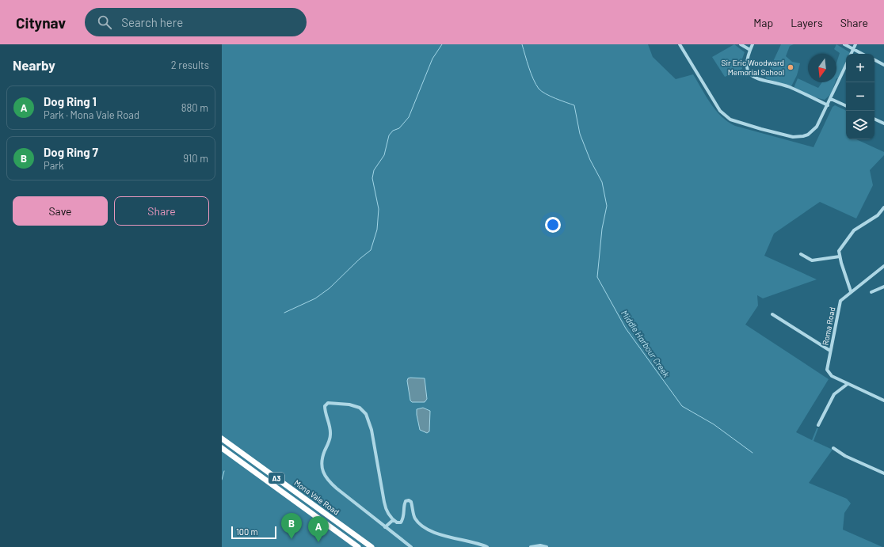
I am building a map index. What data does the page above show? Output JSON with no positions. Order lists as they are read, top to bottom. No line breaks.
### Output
{"streets":{"highway":["A3","Mona Vale Road"],"street":["Roma Road"]},"water":["Middle Harbour Creek"],"places":["Sir Eric Woodward Memorial School"],"scale_bar":"100 m","north":"bottom","page":{"header":"Citynav","search":"Search here","nav":["Map","Layers","Share"],"heading":["Nearby","2 results"],"map_buttons":["+","−"],"list":[{"mark":"A","name":"Dog Ring 1","note":"Park · Mona Vale Road","value":"880 m"},{"mark":"B","name":"Dog Ring 7","note":"Park","value":"910 m"}],"buttons":["Save","Share"],"pins":["B","A"],"scale":"100 m"}}
